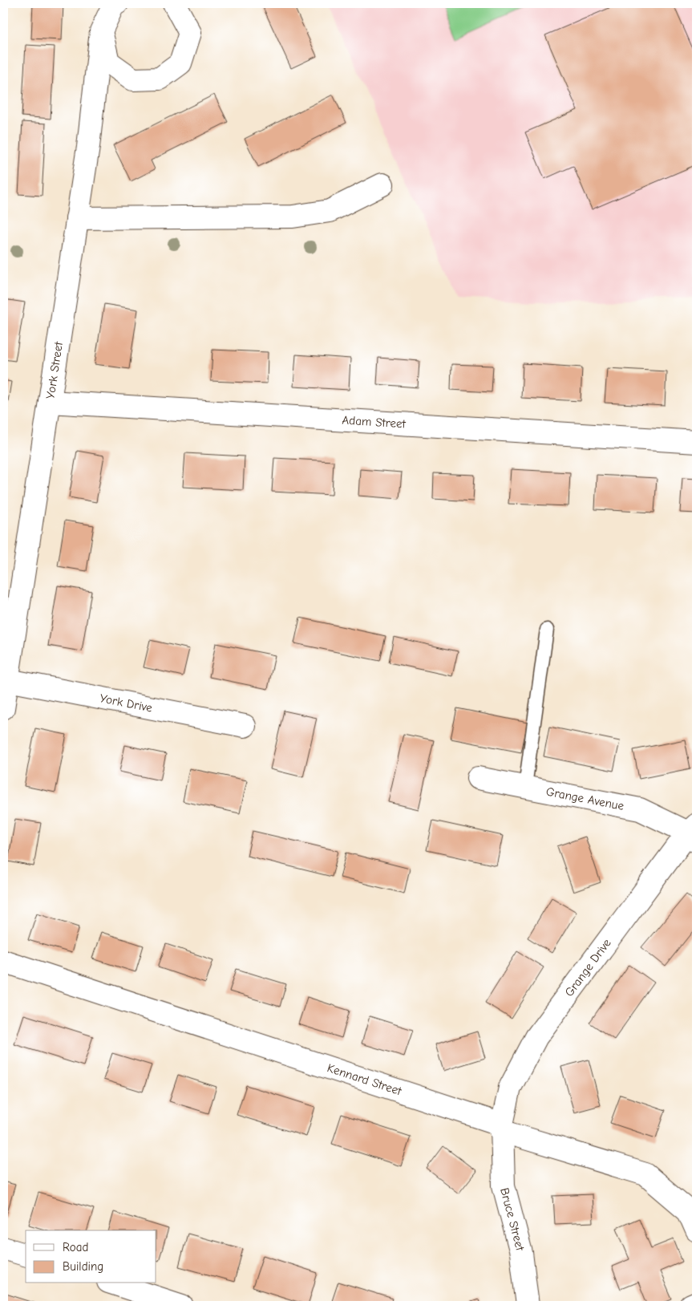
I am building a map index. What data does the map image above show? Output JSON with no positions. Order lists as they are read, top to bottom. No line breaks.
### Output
{"streets":{"street":["York Street","Adam Street","York Drive","Grange Avenue","Grange Drive","Kennard Street","Bruce Street"]},"crossings":[["York Street","Adam Street"],["York Street","York Drive"],["Grange Avenue","Grange Drive"],["Grange Drive","Kennard Street"],["Grange Drive","Bruce Street"],["Kennard Street","Bruce Street"]],"legend":["Road","Building"]}
